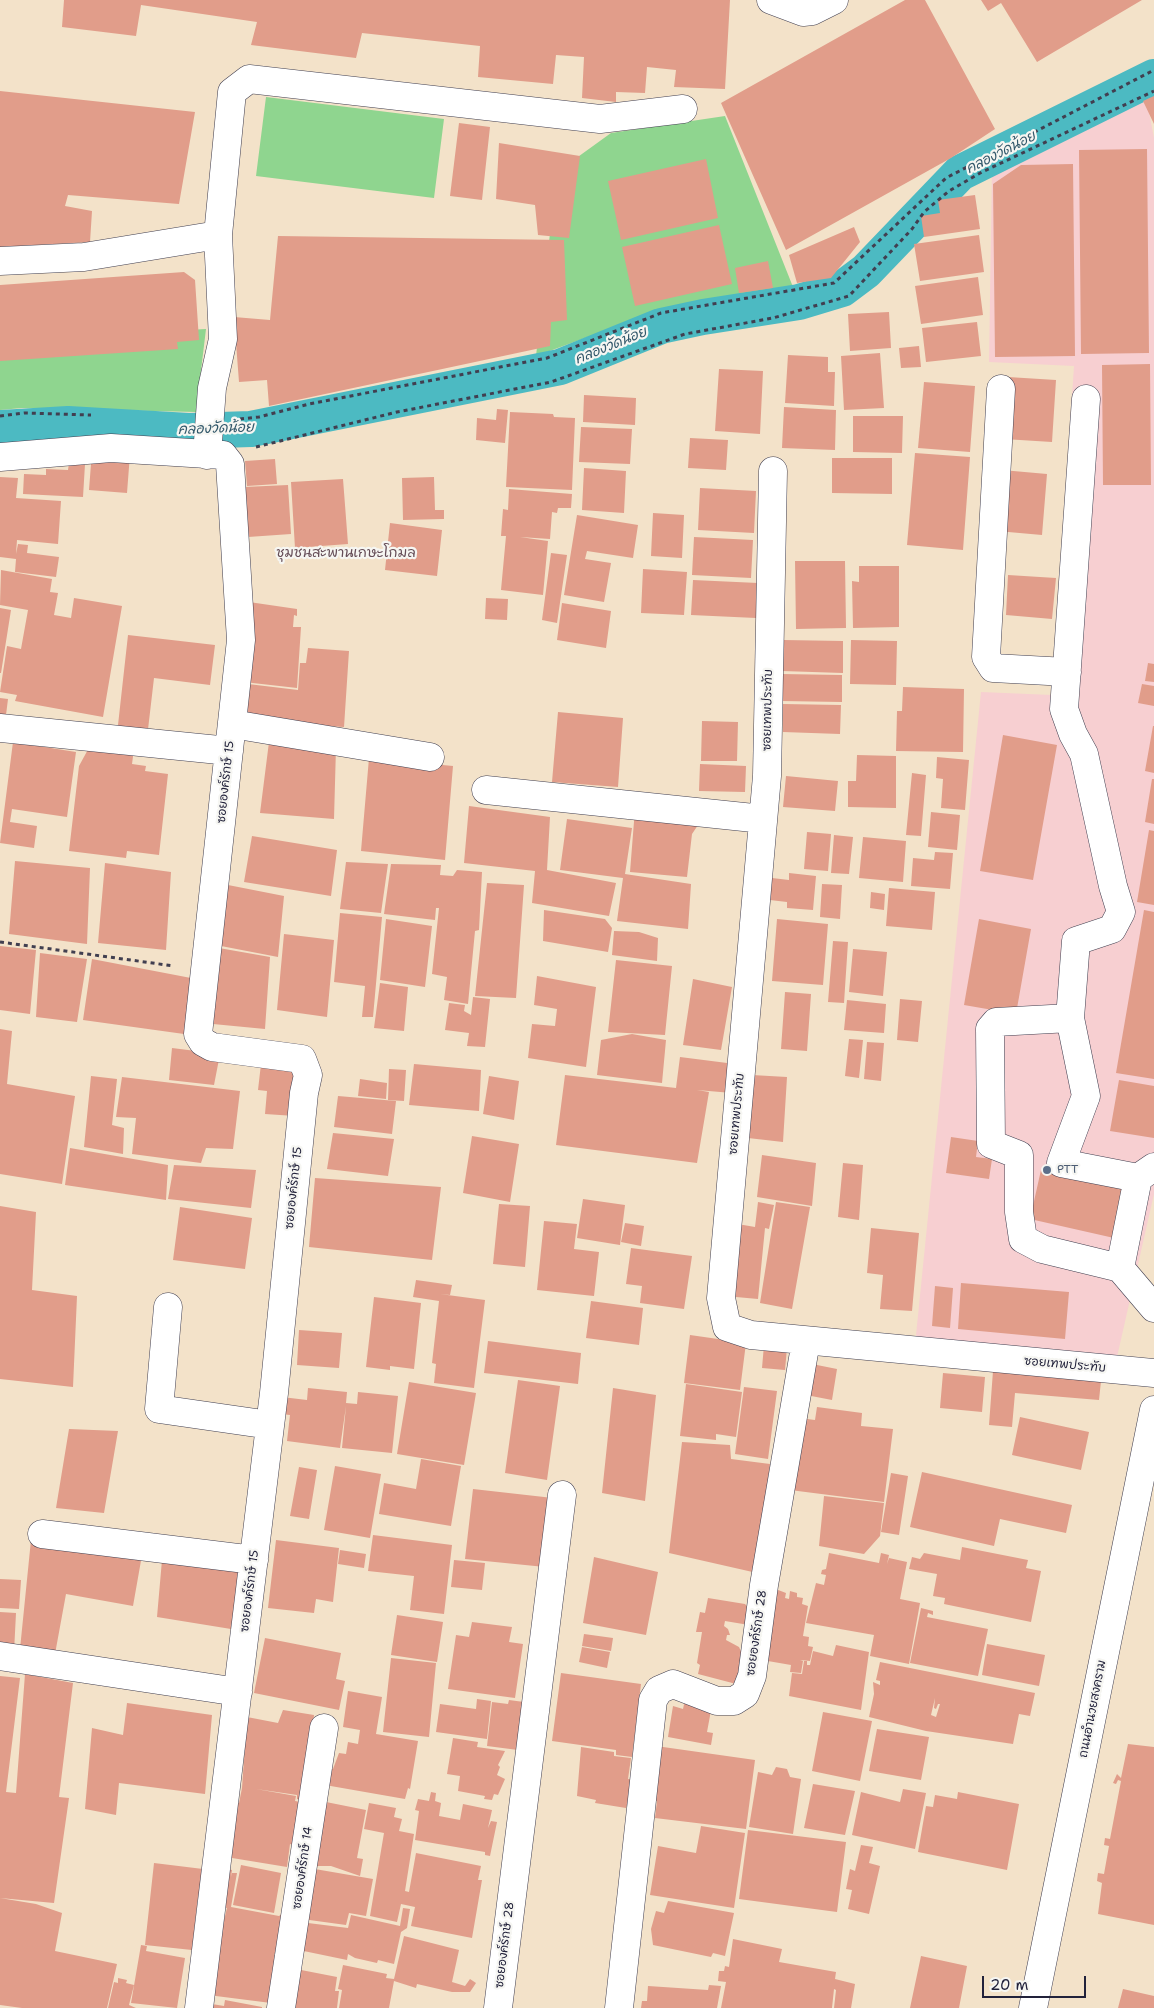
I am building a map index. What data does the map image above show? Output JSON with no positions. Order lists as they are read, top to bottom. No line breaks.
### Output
{"streets":{"street":["ซอยเทพประทับ","ซอยองค์รักษ์ 15","ซอยองค์รักษ์ 28","ถนนอำนวยสงคราม","ซอยองค์รักษ์ 14"]},"crossings":[["ซอยเทพประทับ","ซอยองค์รักษ์ 28"]],"districts":["ชุมชนสะพานเกษะโกมล"],"water":["คลองวัดน้อย"],"places":["PTT"],"scale_bar":"20 m"}
